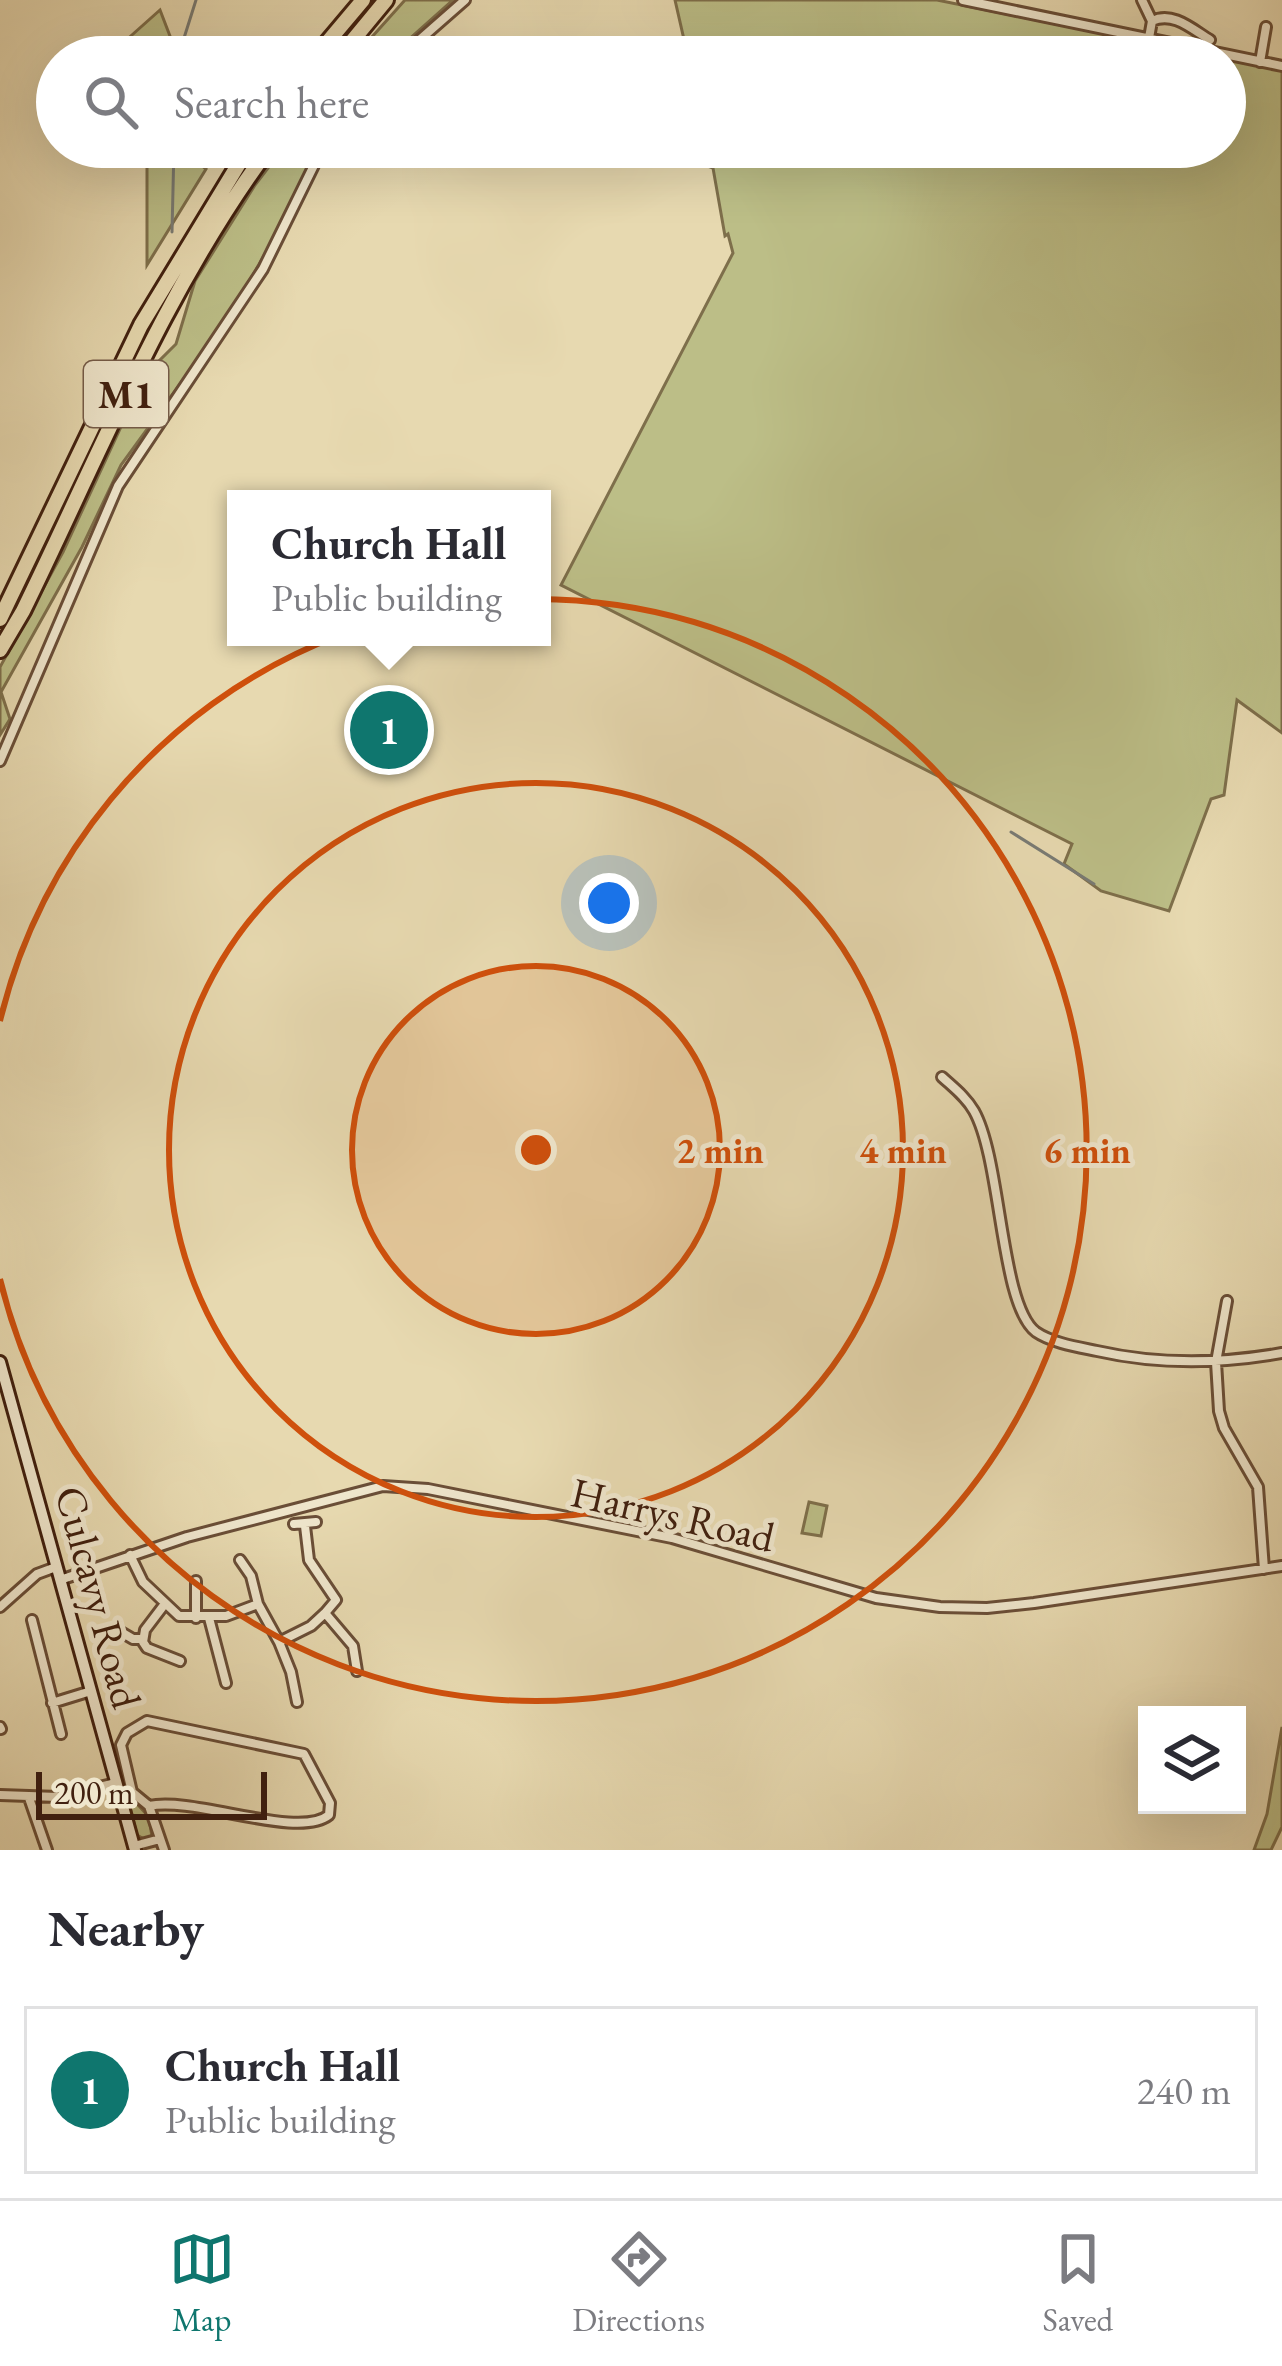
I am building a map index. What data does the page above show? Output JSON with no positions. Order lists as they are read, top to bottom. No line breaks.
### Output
{"streets":{"highway":["M1"],"street":["Harrys Road","Culcavy Road"]},"crossings":[["Harrys Road","Culcavy Road"]],"scale_bar":"200 m","page":{"search":"Search here","popup":["Church Hall","Public building"],"pins":"1","scale":"200 m","heading":"Nearby","list":[{"mark":"1","name":"Church Hall","note":"Public building","value":"240 m"}],"nav":["Map","Directions","Saved"]},"rings":["2 min","4 min","6 min"]}
